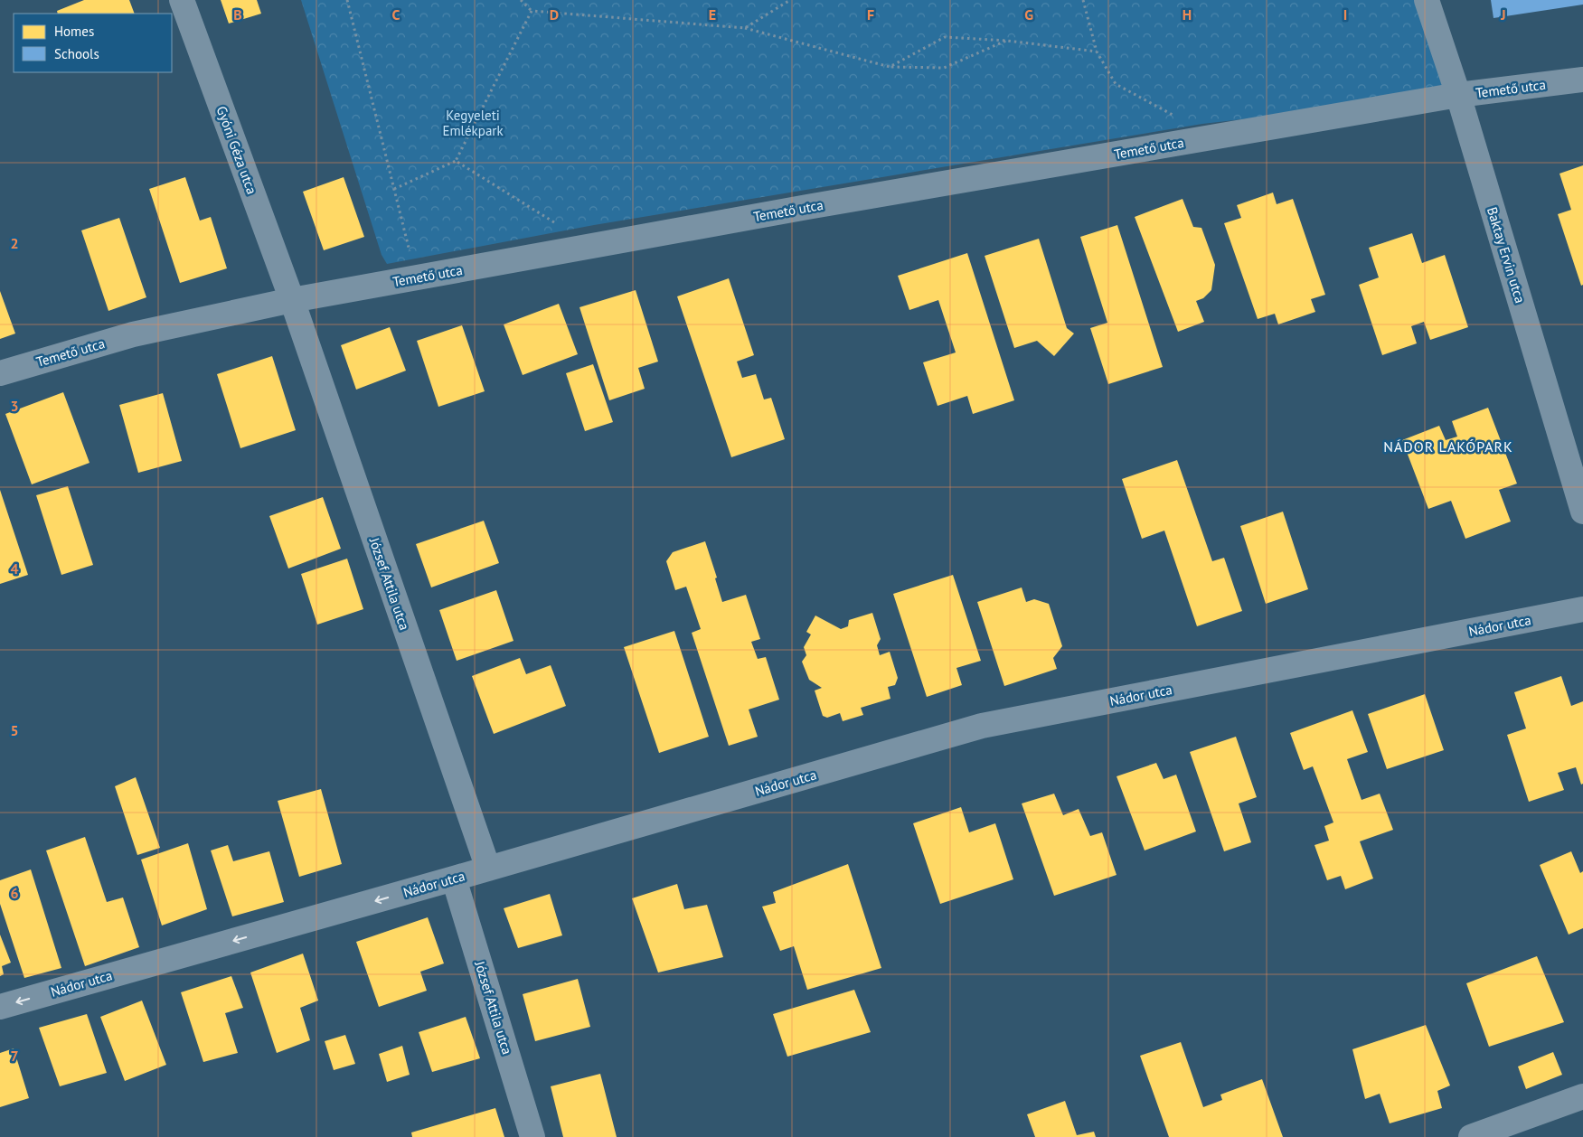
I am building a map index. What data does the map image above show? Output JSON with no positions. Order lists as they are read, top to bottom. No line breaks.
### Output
{"streets":{"street":["Temető utca","Gyóni Géza utca","Baktay Ervin utca","József Attila utca","Nádor utca"]},"crossings":[["Temető utca","Gyóni Géza utca"],["Temető utca","Baktay Ervin utca"],["Temető utca","József Attila utca"],["Gyóni Géza utca","József Attila utca"],["József Attila utca","Nádor utca"]],"districts":["NÁDOR LAKÓPARK"],"parks":["Kegyeleti Emlékpark"],"legend":["Homes","Schools"],"grid":{"columns":["B","C","D","E","F","G","H","I","J"],"rows":["2","3","4","5","6","7"]}}
